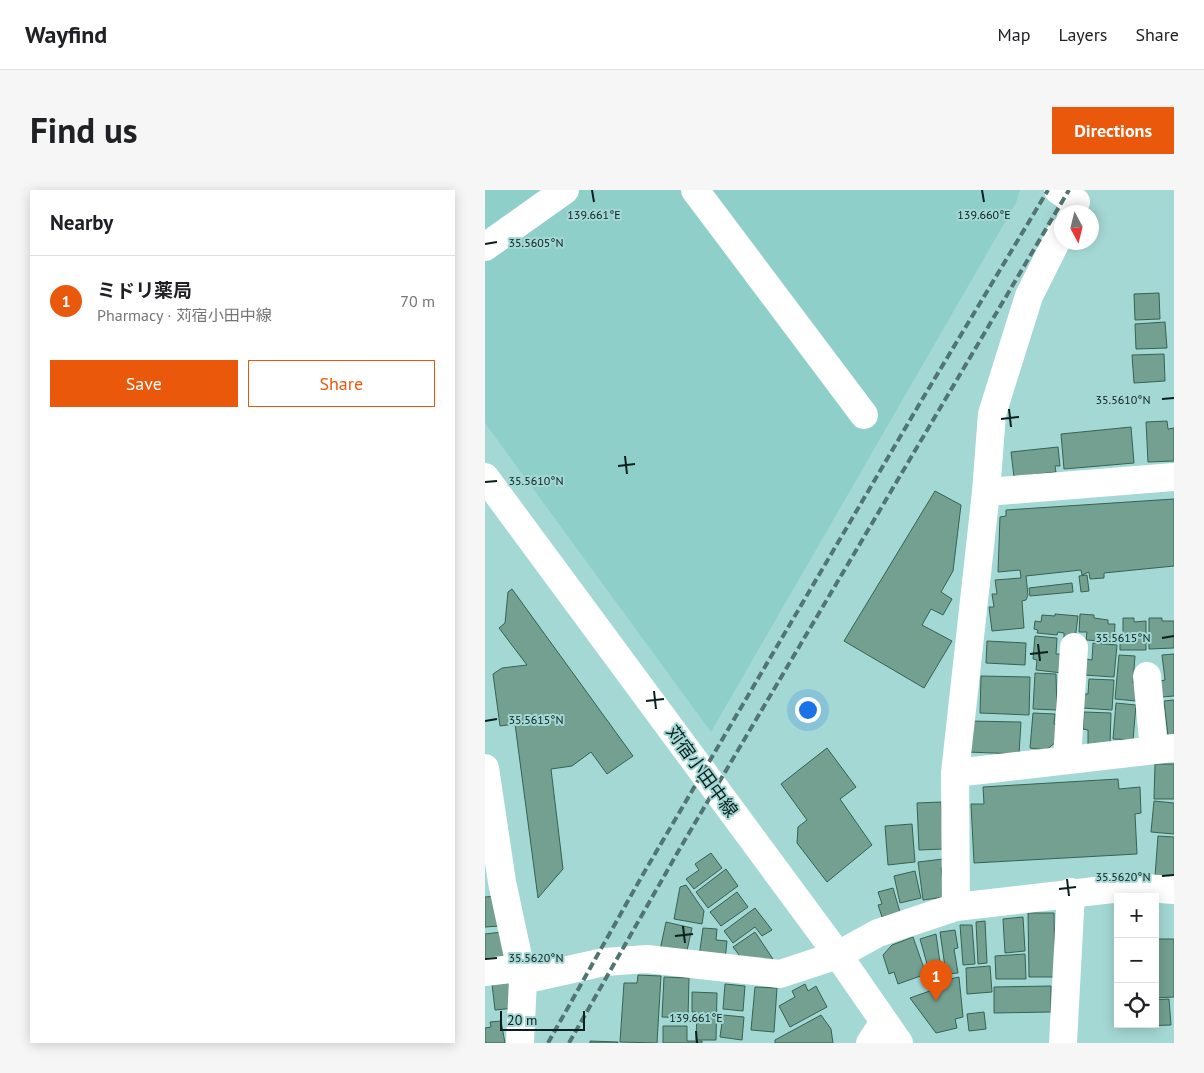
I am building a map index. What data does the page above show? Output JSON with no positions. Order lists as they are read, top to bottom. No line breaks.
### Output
{"streets":{"street":["苅宿小田中線"]},"scale_bar":"20 m","north":"bottom","page":{"header":"Wayfind","nav":["Map","Layers","Share"],"title":"Find us","buttons":["Directions",["Save","Share"]],"heading":"Nearby","list":[{"mark":"1","name":"ミドリ薬局","note":"Pharmacy · 苅宿小田中線","value":"70 m"}],"map_buttons":["+","−"],"pins":"1","scale":"20 m"},"coordinates":["139.661°E","139.660°E","35.5605°N","35.5610°N","35.5615°N","35.5620°N"]}
